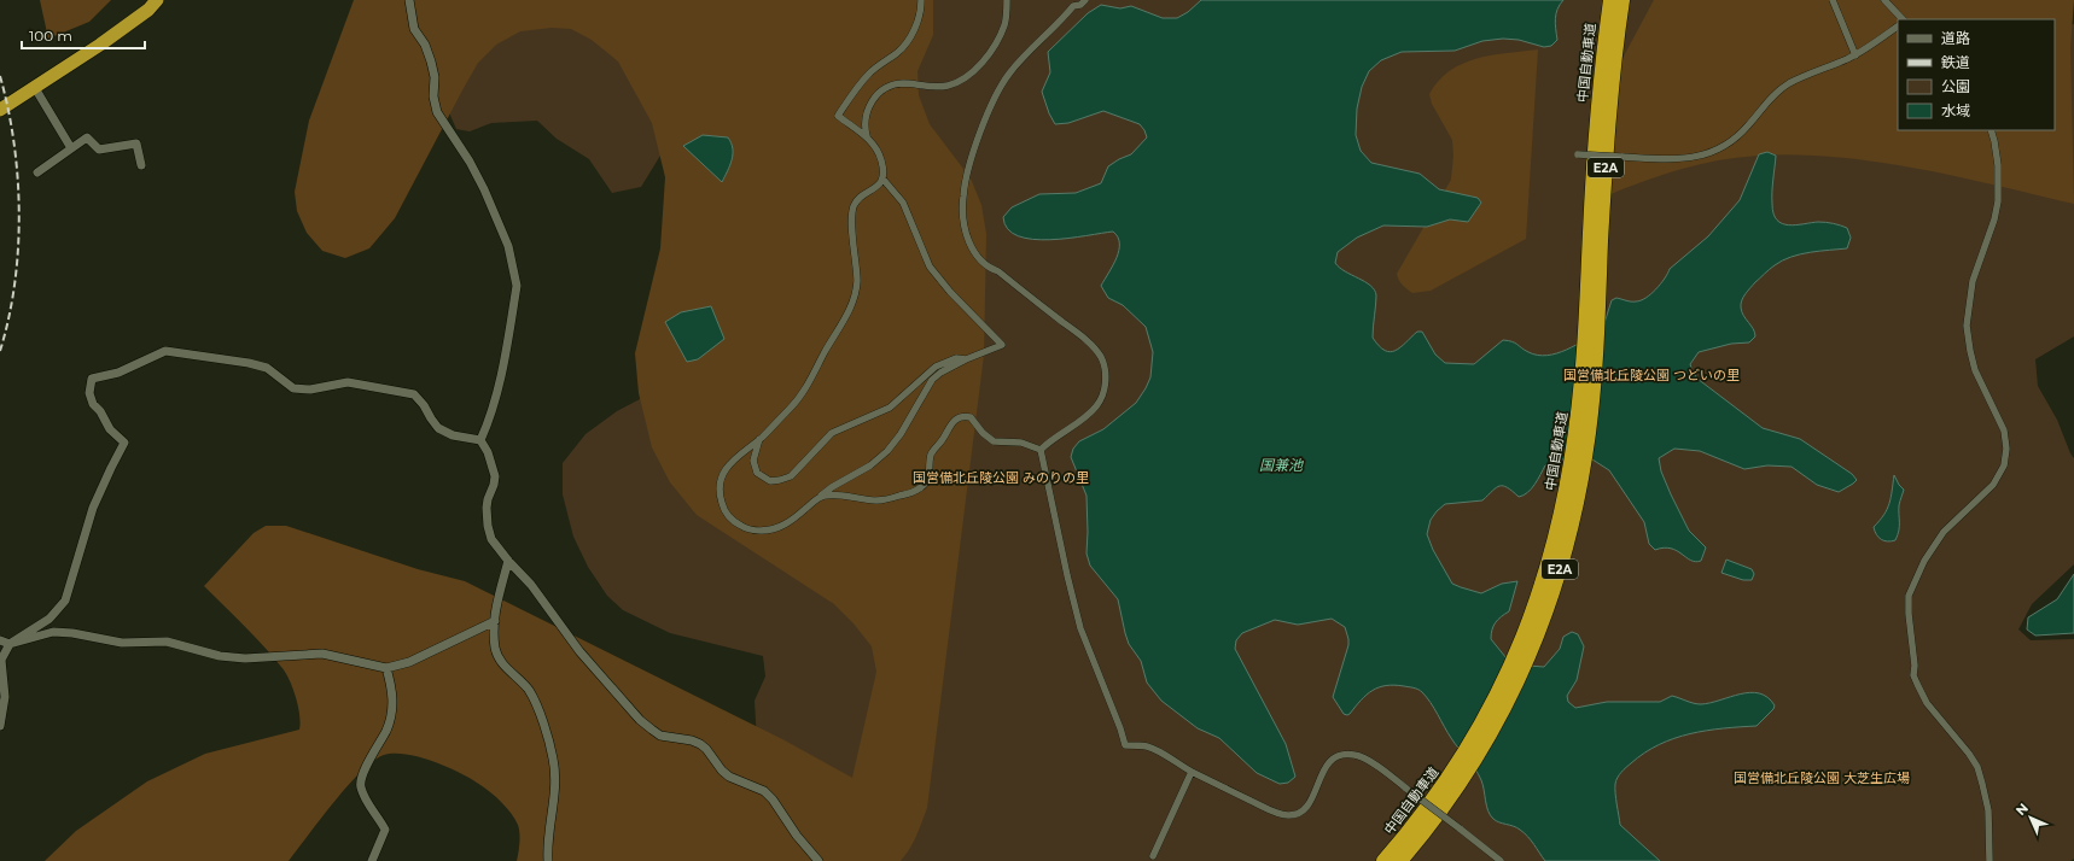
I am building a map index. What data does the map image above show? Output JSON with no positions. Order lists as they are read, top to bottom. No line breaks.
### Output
{"streets":{"highway":["中国自動車道","E2A"]},"water":["国兼池"],"parks":["国営備北丘陵公園 つどいの里","国営備北丘陵公園 みのりの里","国営備北丘陵公園 大芝生広場"],"legend":["道路","鉄道","公園","水域"],"scale_bar":"100 m","north":"top left"}
